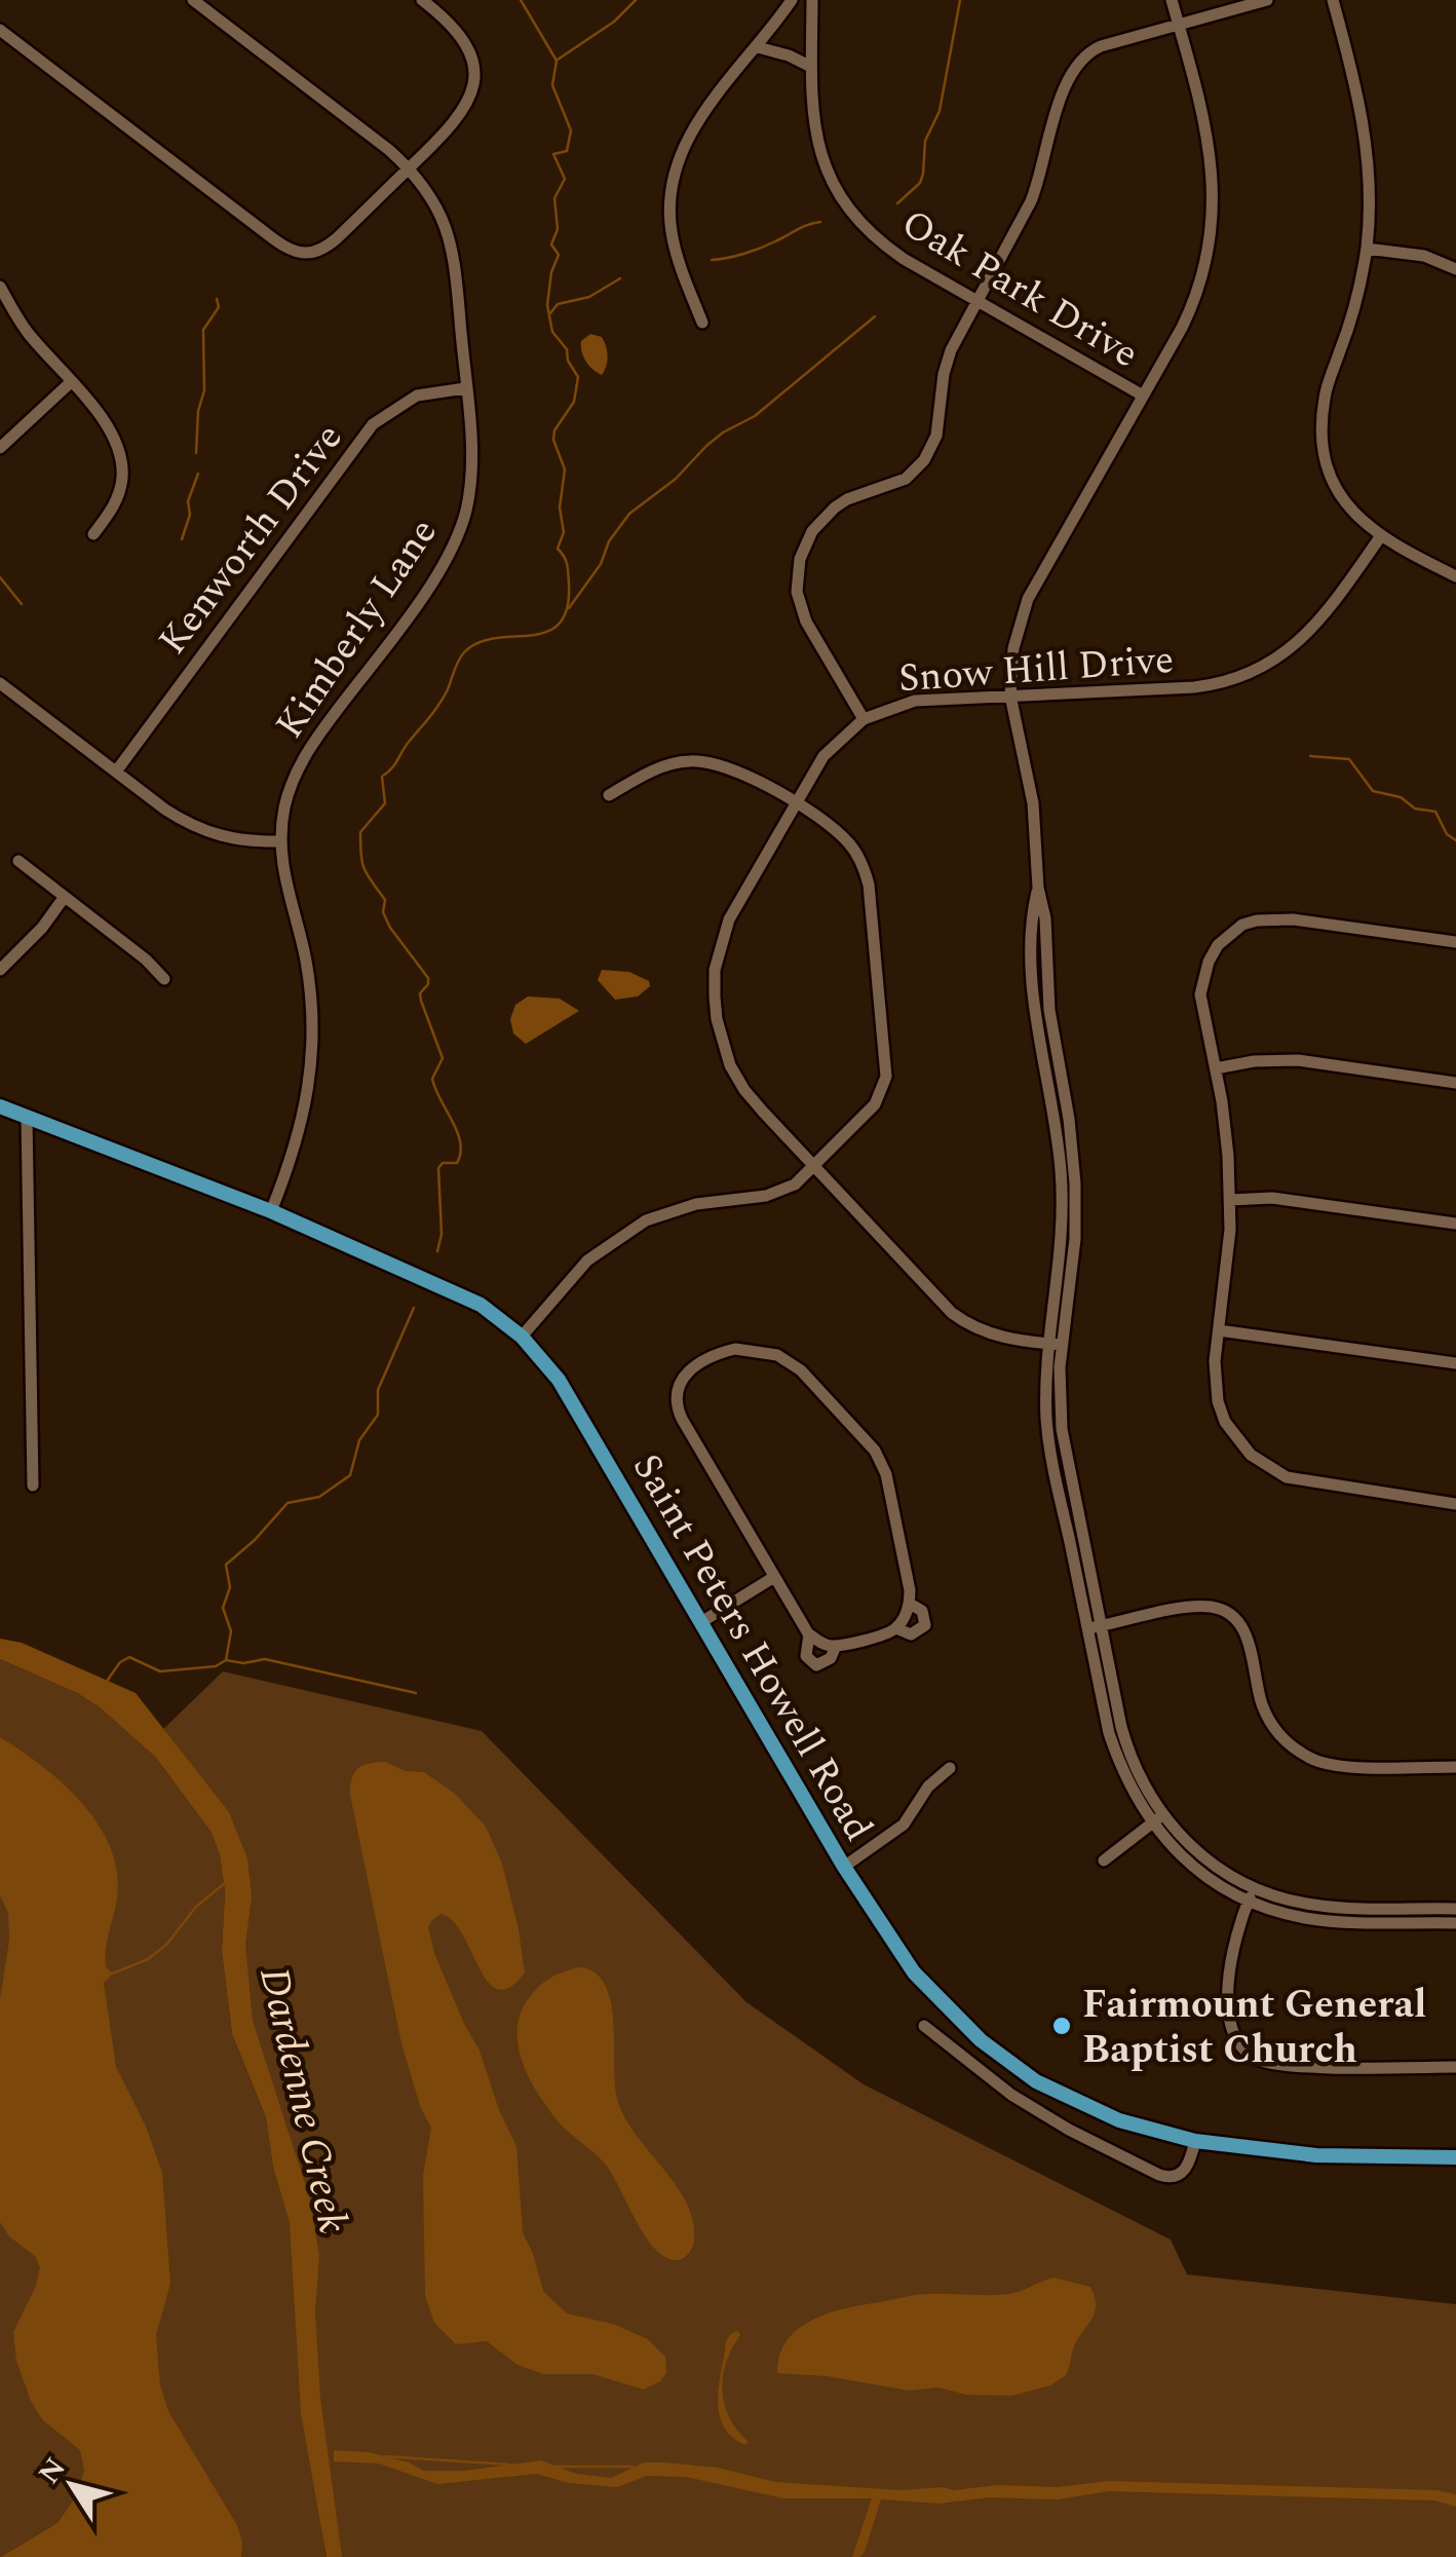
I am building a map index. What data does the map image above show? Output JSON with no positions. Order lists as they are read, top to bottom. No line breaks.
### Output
{"streets":{"main road":["Saint Peters Howell Road"],"street":["Oak Park Drive","Kenworth Drive","Kimberly Lane","Snow Hill Drive"]},"crossings":[["Kenworth Drive","Kimberly Lane"],["Kimberly Lane","Saint Peters Howell Road"]],"water":["Dardenne Creek"],"places":["Fairmount General Baptist Church"],"north":"top left"}
